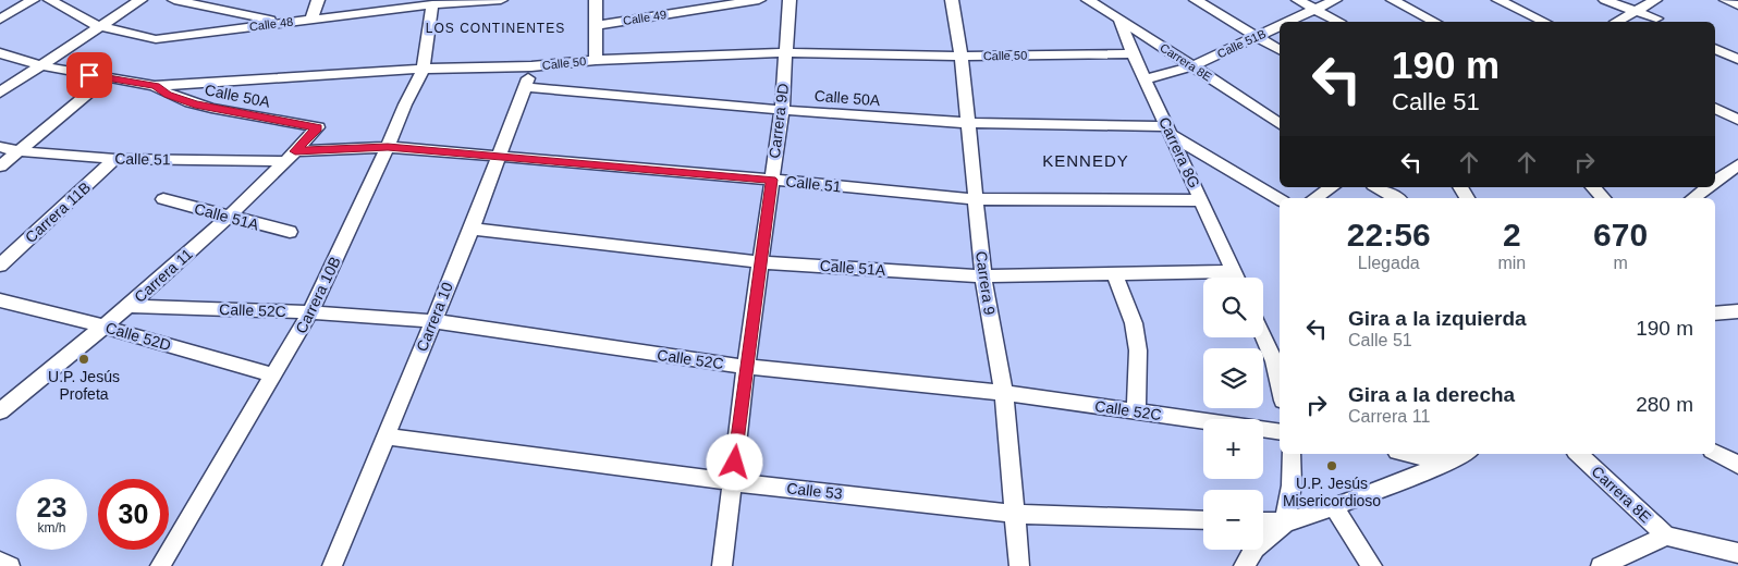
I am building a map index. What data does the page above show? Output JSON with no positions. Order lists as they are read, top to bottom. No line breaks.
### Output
{"streets":{"street":["Calle 49","Calle 48","Calle 51B","Calle 50","Carrera 8E","Calle 50A","Carrera 9D","Carrera 8G","Calle 51","Carrera 11B","Calle 51A","Carrera 11","Carrera 9","Carrera 10B","Calle 52C","Carrera 10","Calle 52D","Calle 53"]},"crossings":[["Calle 48","Carrera 10B"],["Calle 51B","Carrera 8E"],["Calle 51B","Carrera 8G"],["Calle 50","Calle 50A"],["Calle 50","Carrera 9D"],["Calle 50","Carrera 8G"],["Calle 50","Carrera 9"],["Calle 50","Carrera 10B"],["Calle 50","Carrera 10"],["Carrera 8E","Carrera 8G"],["Calle 50A","Carrera 9D"],["Calle 50A","Carrera 8G"],["Calle 50A","Carrera 11"],["Calle 50A","Carrera 9"],["Calle 50A","Carrera 10"],["Carrera 9D","Calle 51"],["Carrera 9D","Calle 51A"],["Carrera 9D","Calle 52C"],["Carrera 9D","Calle 53"],["Carrera 8G","Calle 51"],["Carrera 8G","Calle 51A"],["Calle 51","Carrera 11B"],["Calle 51","Carrera 11"],["Calle 51","Carrera 9"],["Calle 51","Carrera 10B"],["Calle 51","Carrera 10"],["Calle 51A","Carrera 11"],["Calle 51A","Carrera 9"],["Calle 51A","Carrera 10"],["Carrera 11","Calle 52C"],["Carrera 11","Calle 52D"],["Carrera 9","Calle 52C"],["Carrera 9","Calle 53"],["Carrera 10B","Calle 52C"],["Carrera 10B","Calle 52D"],["Calle 52C","Carrera 10"],["Carrera 10","Calle 53"]],"districts":["LOS CONTINENTES","KENNEDY"],"places":["U.P. Jesús Profeta","U.P. Jesús Misericordioso"],"page":{"turn":["190 m","Calle 51"],"eta":["22:56","Llegada","2","min","670","m"],"map_buttons":["+","−"],"list":[{"name":"Gira a la izquierda","note":"Calle 51","value":"190 m"},{"name":"Gira a la derecha","note":"Carrera 11","value":"280 m"}],"speed":"23 km/h","limit":"30"}}
